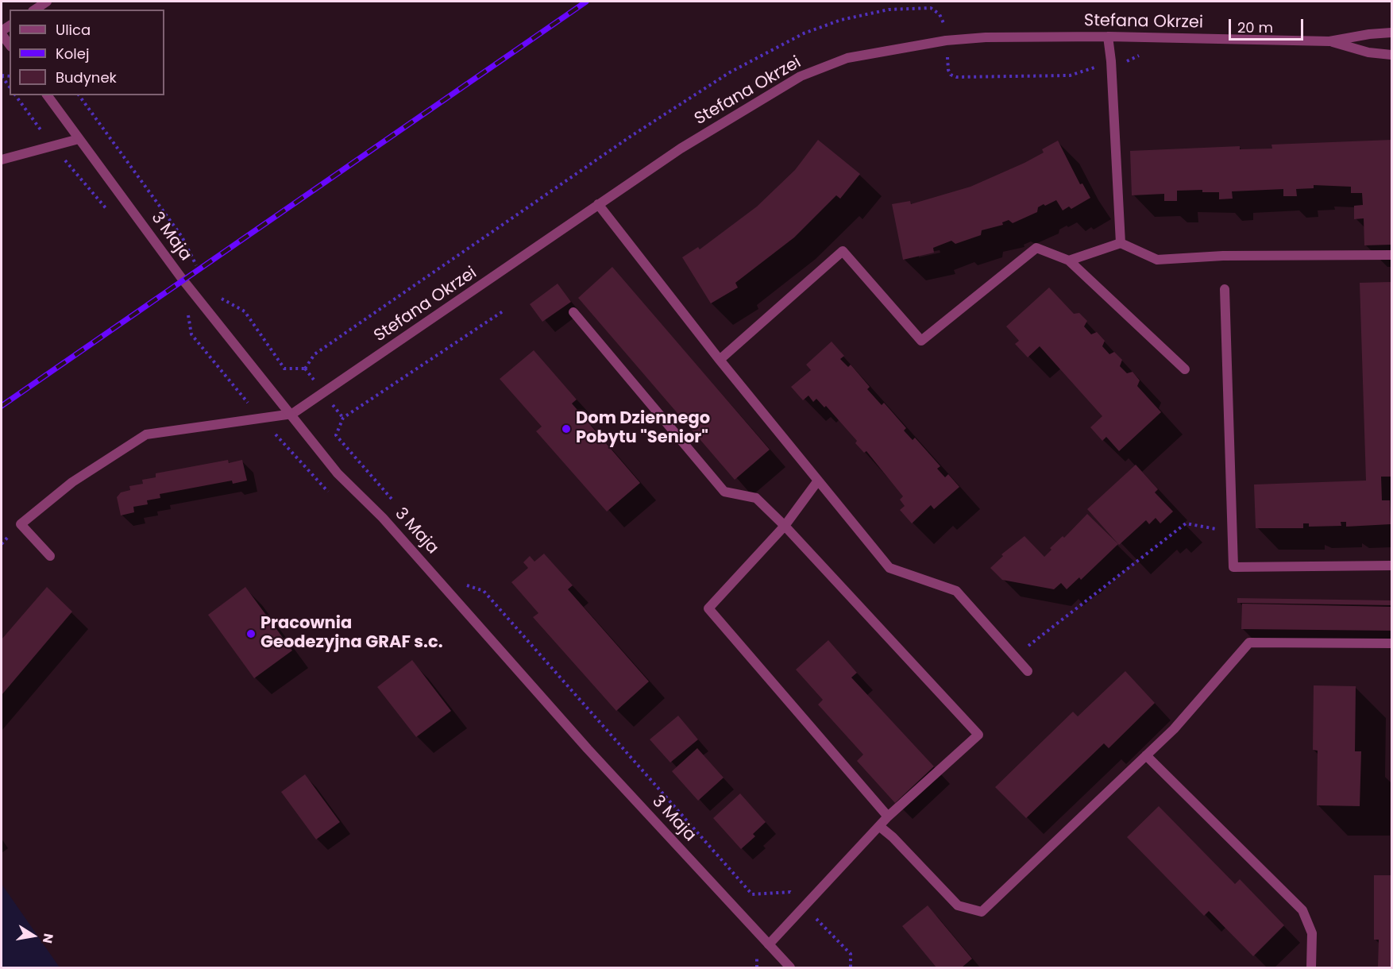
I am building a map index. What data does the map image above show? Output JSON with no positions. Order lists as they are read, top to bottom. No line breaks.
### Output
{"streets":{"street":["Stefana Okrzei","3 Maja"]},"crossings":[["Stefana Okrzei","3 Maja"]],"places":["Dom Dziennego Pobytu \"Senior\"","Pracownia Geodezyjna GRAF s.c."],"legend":["Ulica","Kolej","Budynek"],"scale_bar":"20 m","north":"right"}
